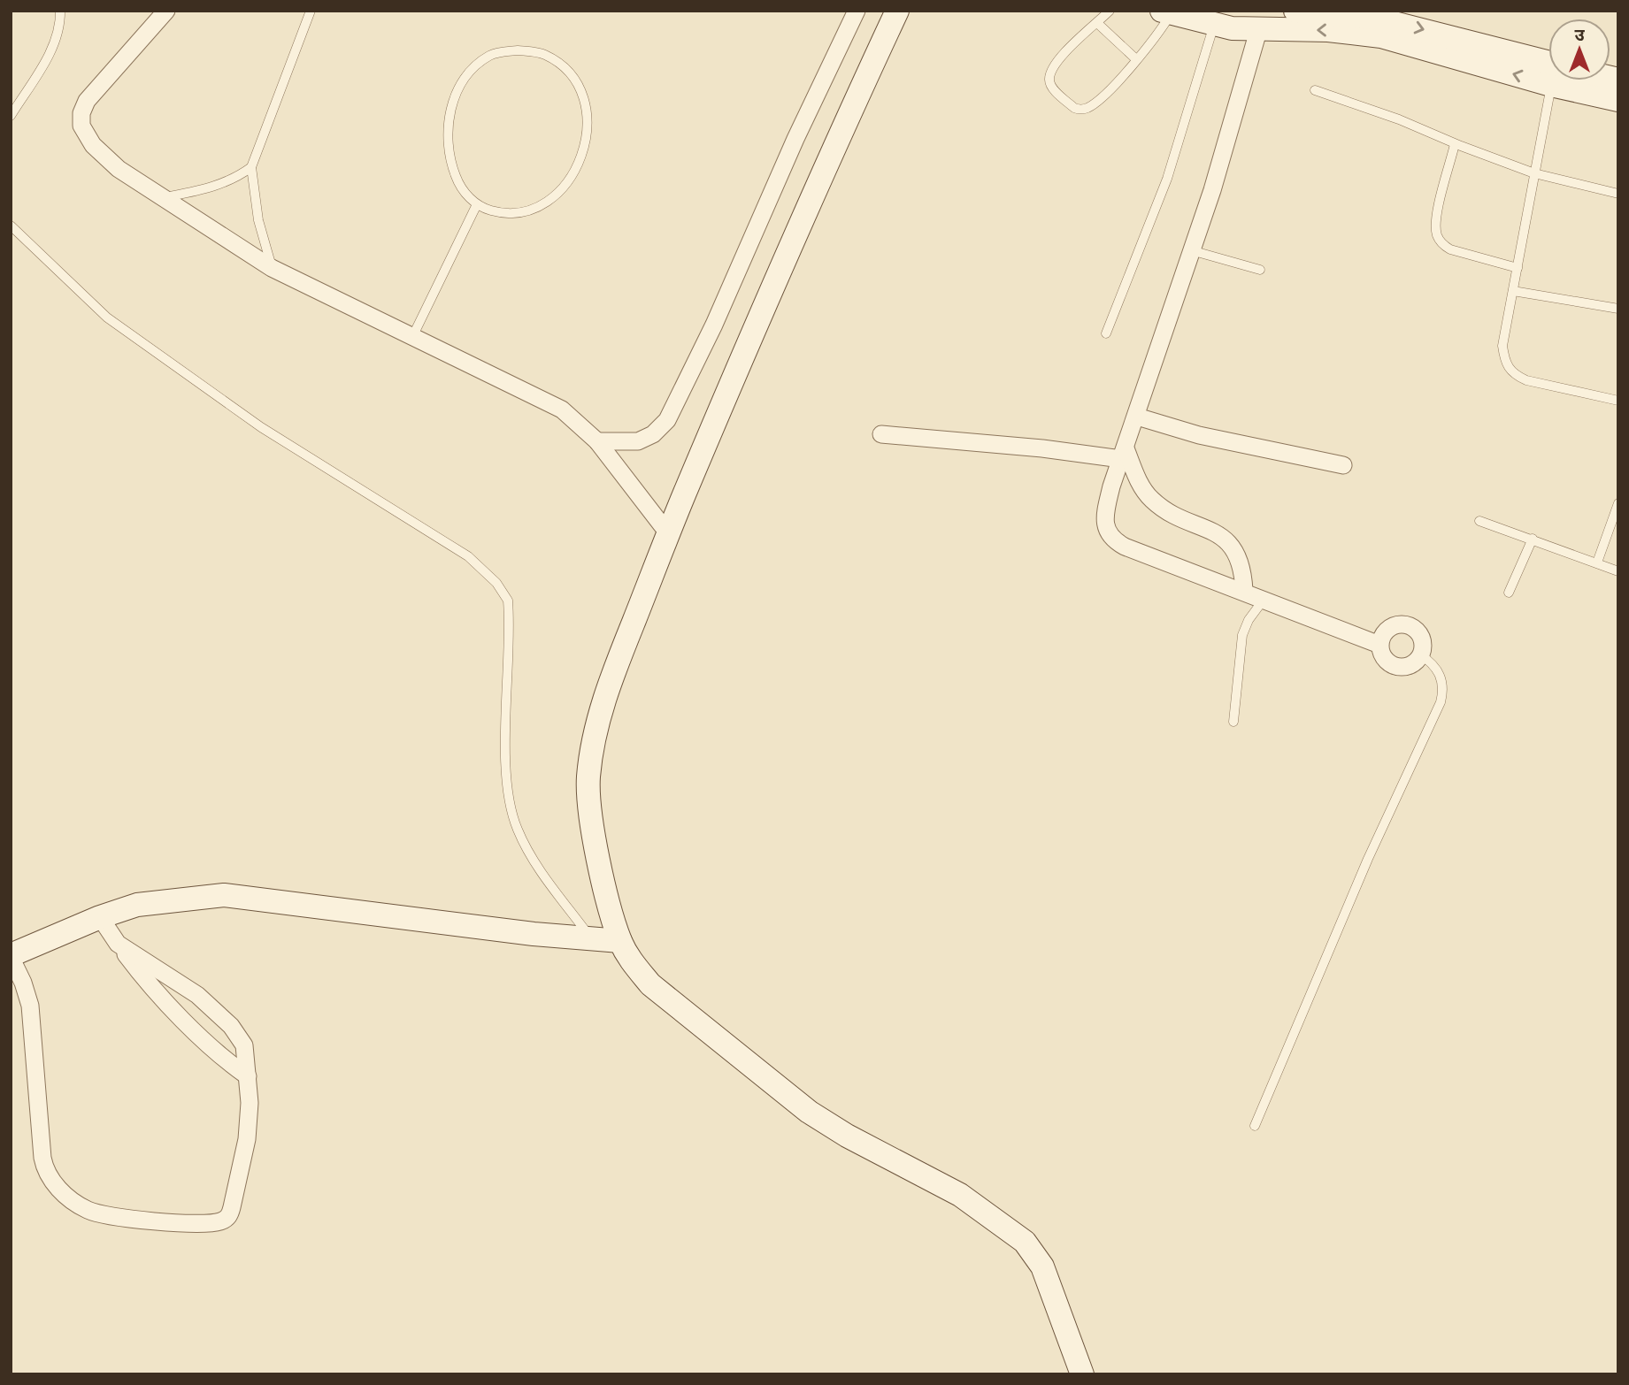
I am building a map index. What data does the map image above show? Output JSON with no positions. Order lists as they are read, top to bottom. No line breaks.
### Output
{"north":"top"}
